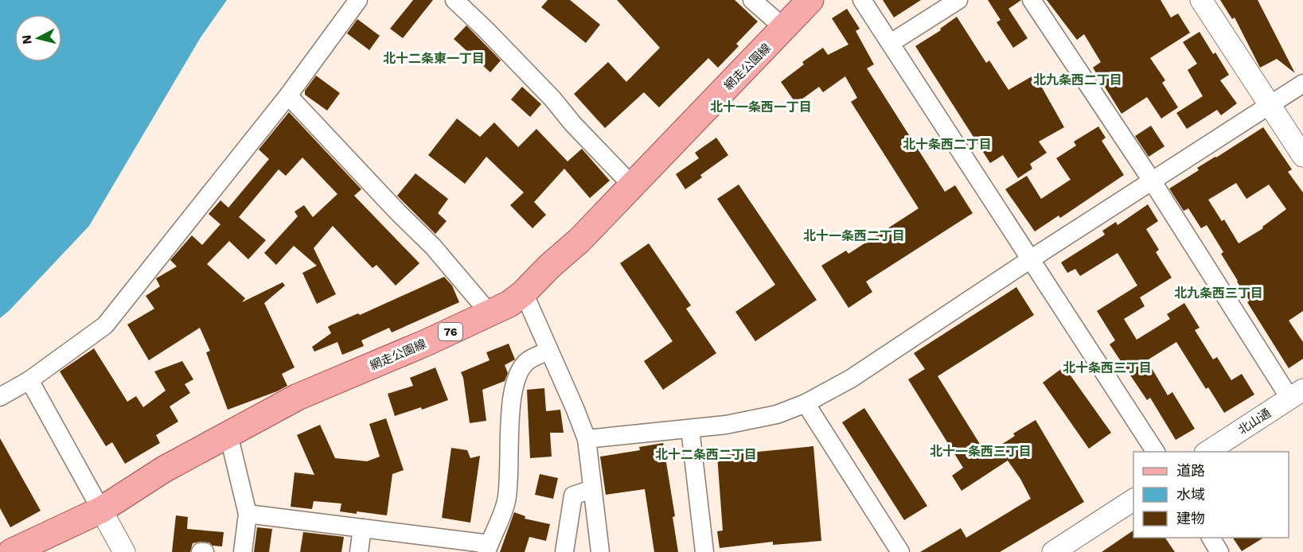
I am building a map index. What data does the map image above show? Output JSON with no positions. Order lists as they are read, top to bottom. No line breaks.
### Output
{"streets":{"main road":["網走公園線","76"],"street":["北山通"]},"districts":["北十二条東一丁目","北九条西二丁目","北十一条西一丁目","北十条西二丁目","北十一条西二丁目","北九条西三丁目","北十条西三丁目","北十一条西三丁目","北十二条西二丁目"],"legend":["道路","水域","建物"],"north":"left"}
